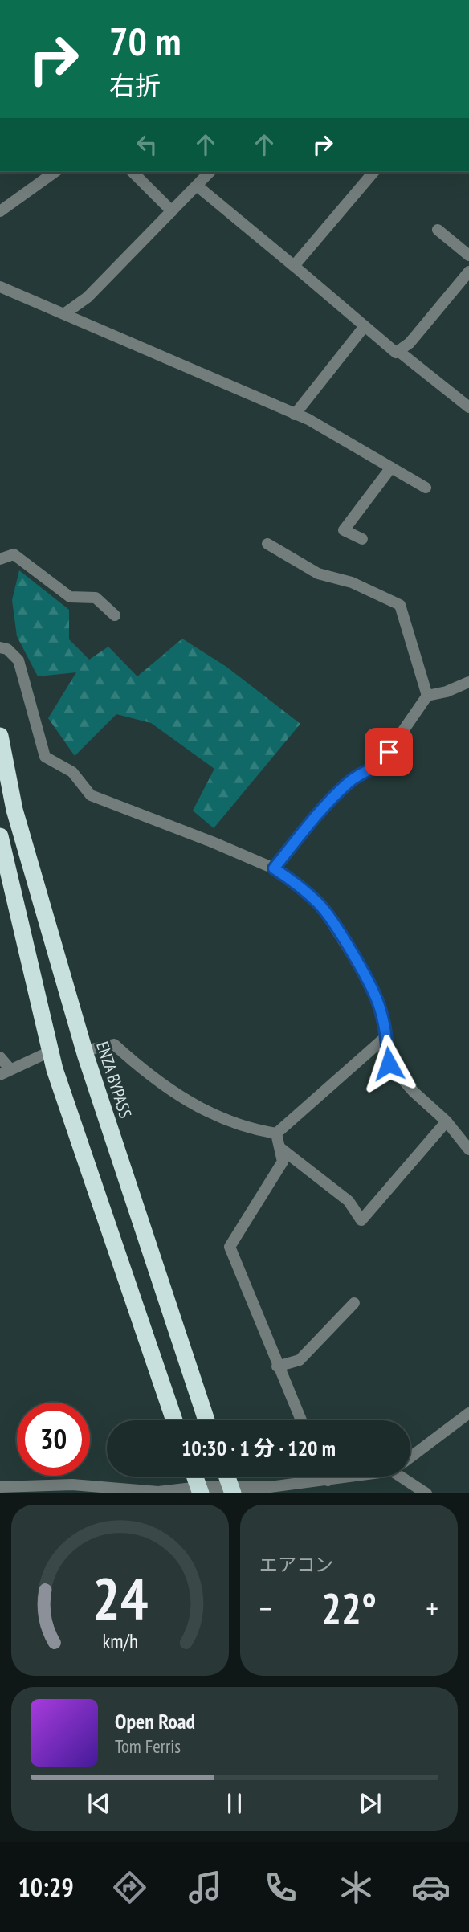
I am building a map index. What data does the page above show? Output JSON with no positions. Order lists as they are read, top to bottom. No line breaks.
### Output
{"streets":{"highway":["ENZA BYPASS"]},"page":{"turn":["70 m","右折"],"limit":"30","trip":"10:30 · 1 分 · 120 m","tile":"エアコン","heat":["−","22°","+"],"song":["Open Road","Tom Ferris"],"tabs":"10:29","gauge":["24","km/h"]}}
